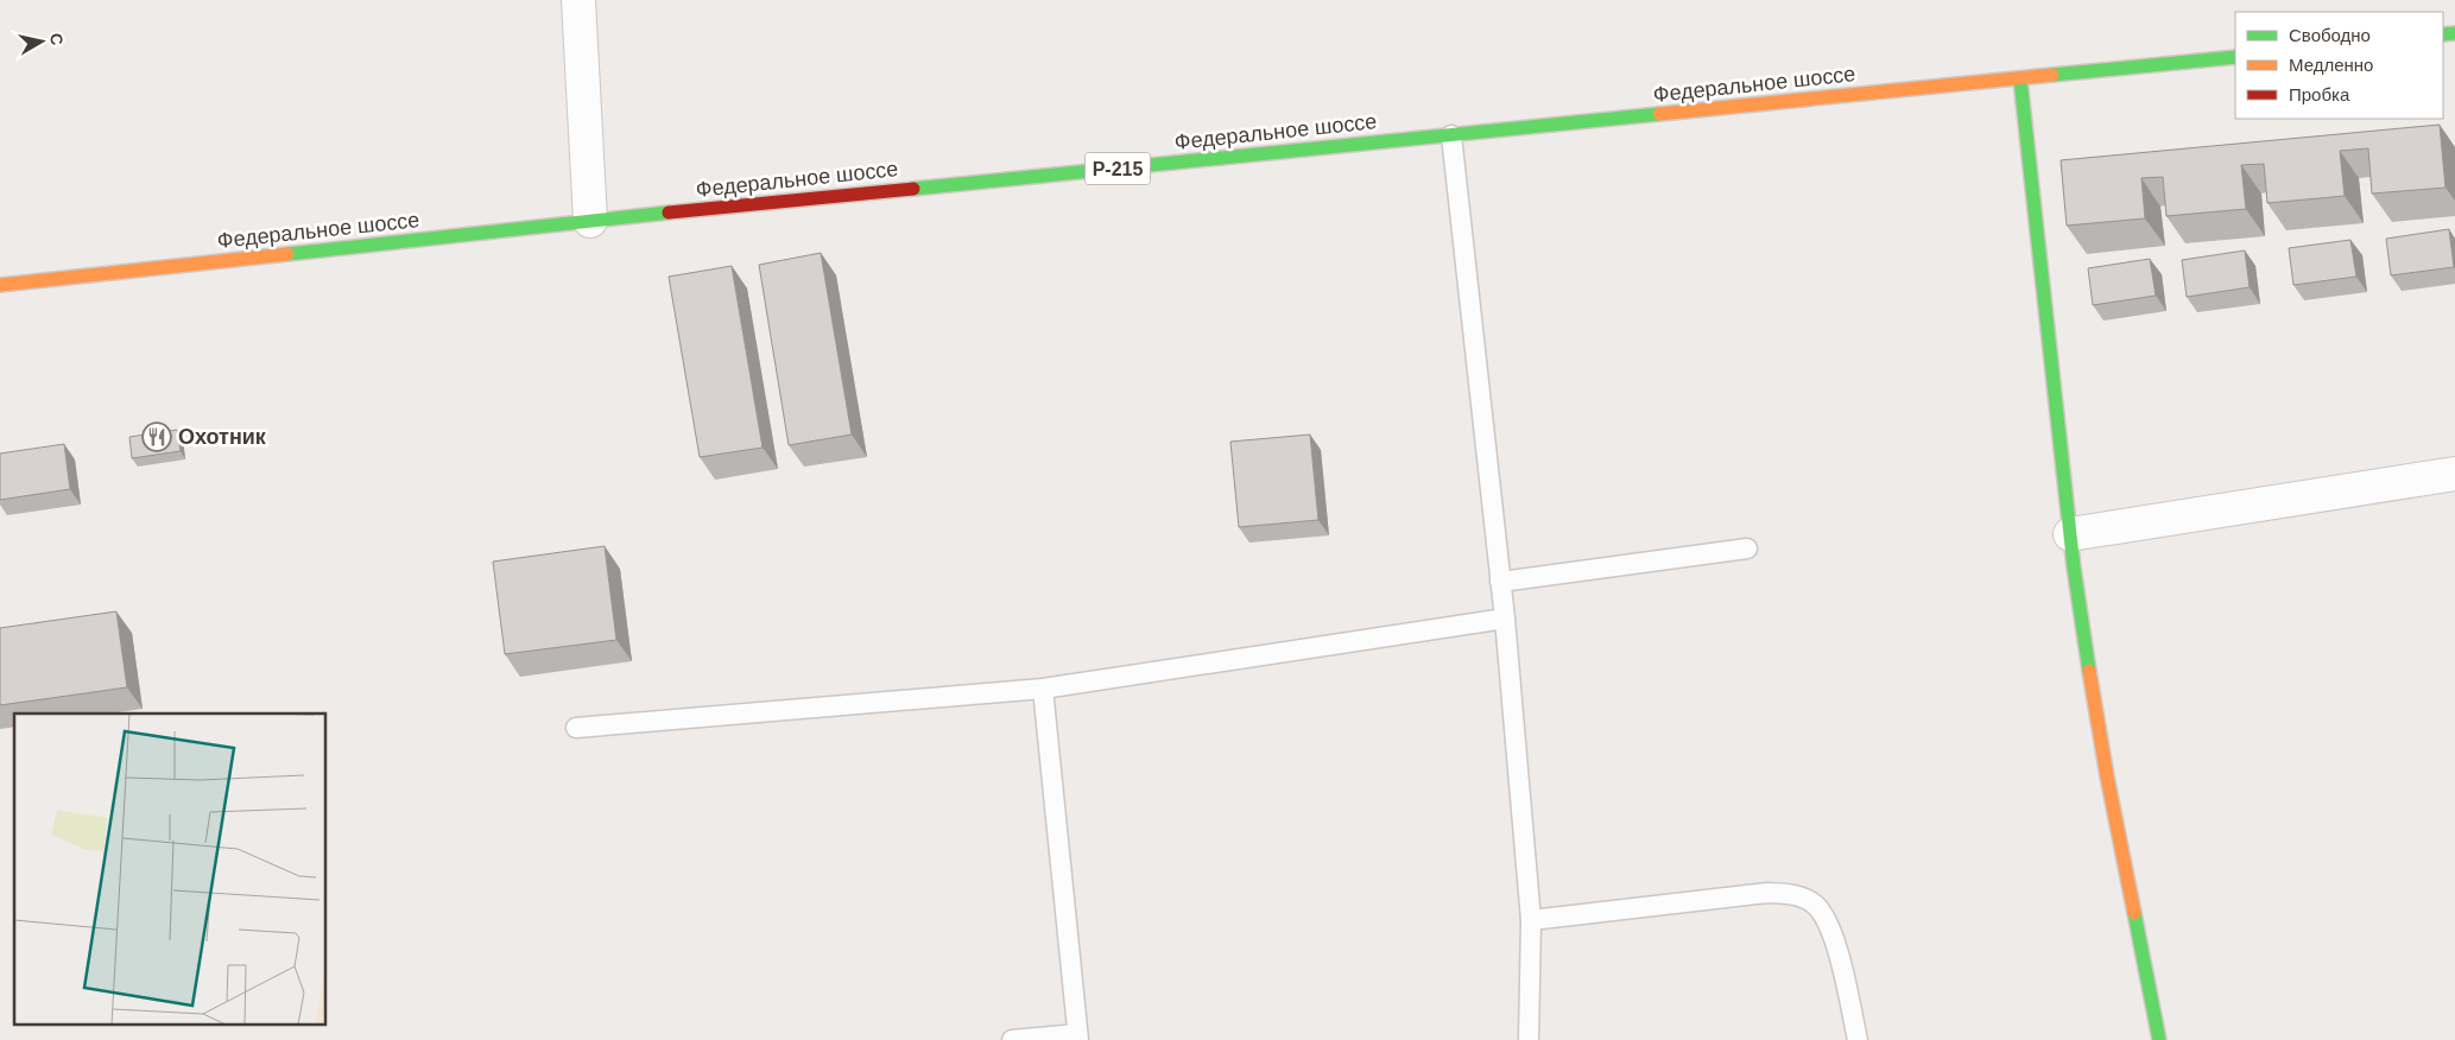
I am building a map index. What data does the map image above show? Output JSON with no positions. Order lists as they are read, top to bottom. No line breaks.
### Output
{"streets":{"main road":["Федеральное шоссе","Р-215"]},"places":{"restaurant":["Охотник"]},"legend":["Свободно","Медленно","Пробка"],"north":"right"}
